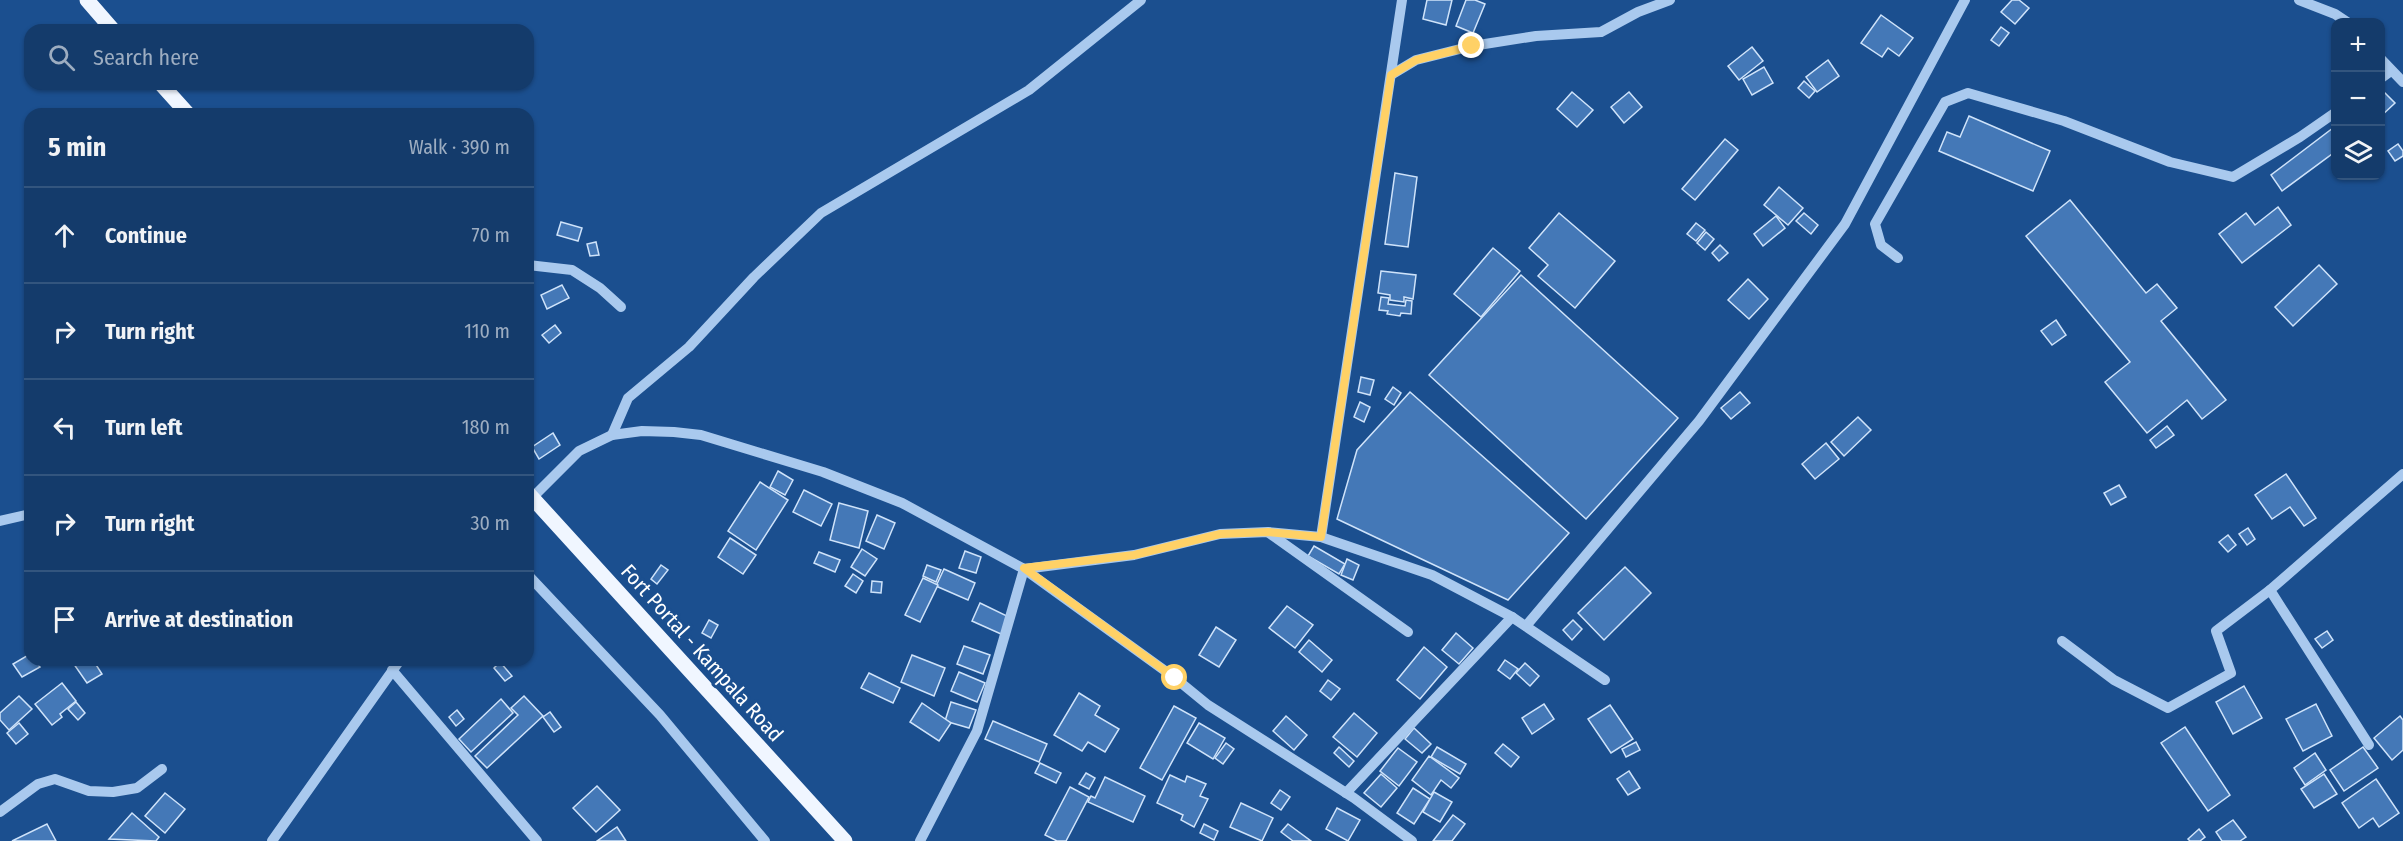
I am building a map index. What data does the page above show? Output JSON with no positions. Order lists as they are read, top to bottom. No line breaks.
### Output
{"streets":{"main road":["Fort Portal - Kampala Road"]},"page":{"map_buttons":["+","−"],"search":"Search here","heading":["5 min","Walk · 390 m"],"list":[["Continue","70 m"],["Turn right","110 m"],["Turn left","180 m"],["Turn right","30 m"],"Arrive at destination"]}}
